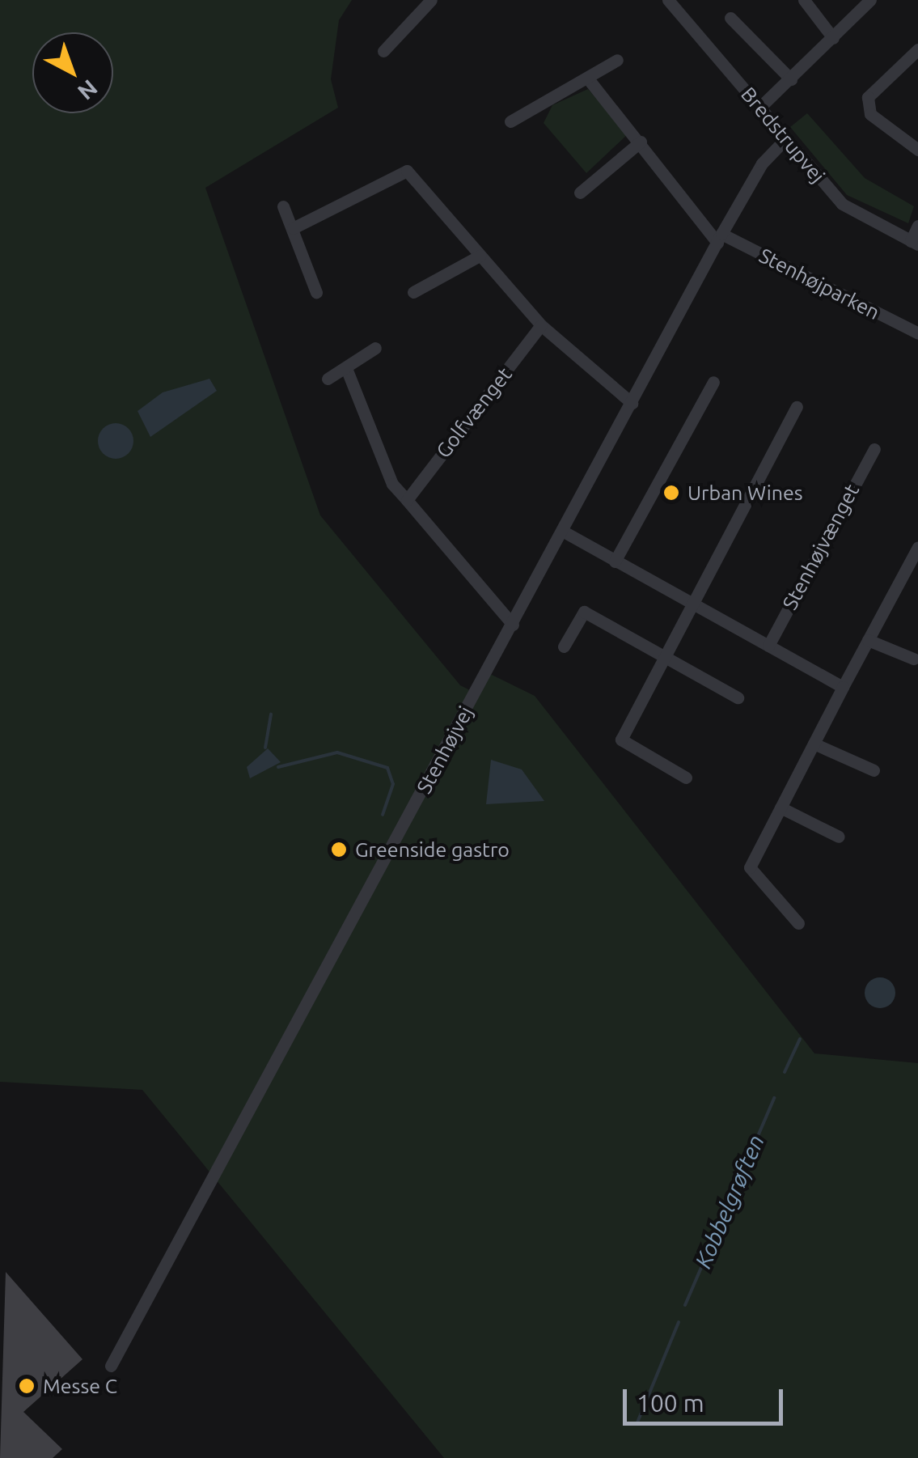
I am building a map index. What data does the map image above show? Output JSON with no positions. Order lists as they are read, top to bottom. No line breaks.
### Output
{"streets":{"street":["Bredstrupvej","Stenhøjparken","Golfvænget","Stenhøjvænget","Stenhøjvej"]},"crossings":[["Bredstrupvej","Stenhøjvej"],["Stenhøjparken","Stenhøjvej"]],"water":["Kobbelgrøften"],"places":["Urban Wines","Greenside gastro","Messe C"],"scale_bar":"100 m","north":"bottom right"}
